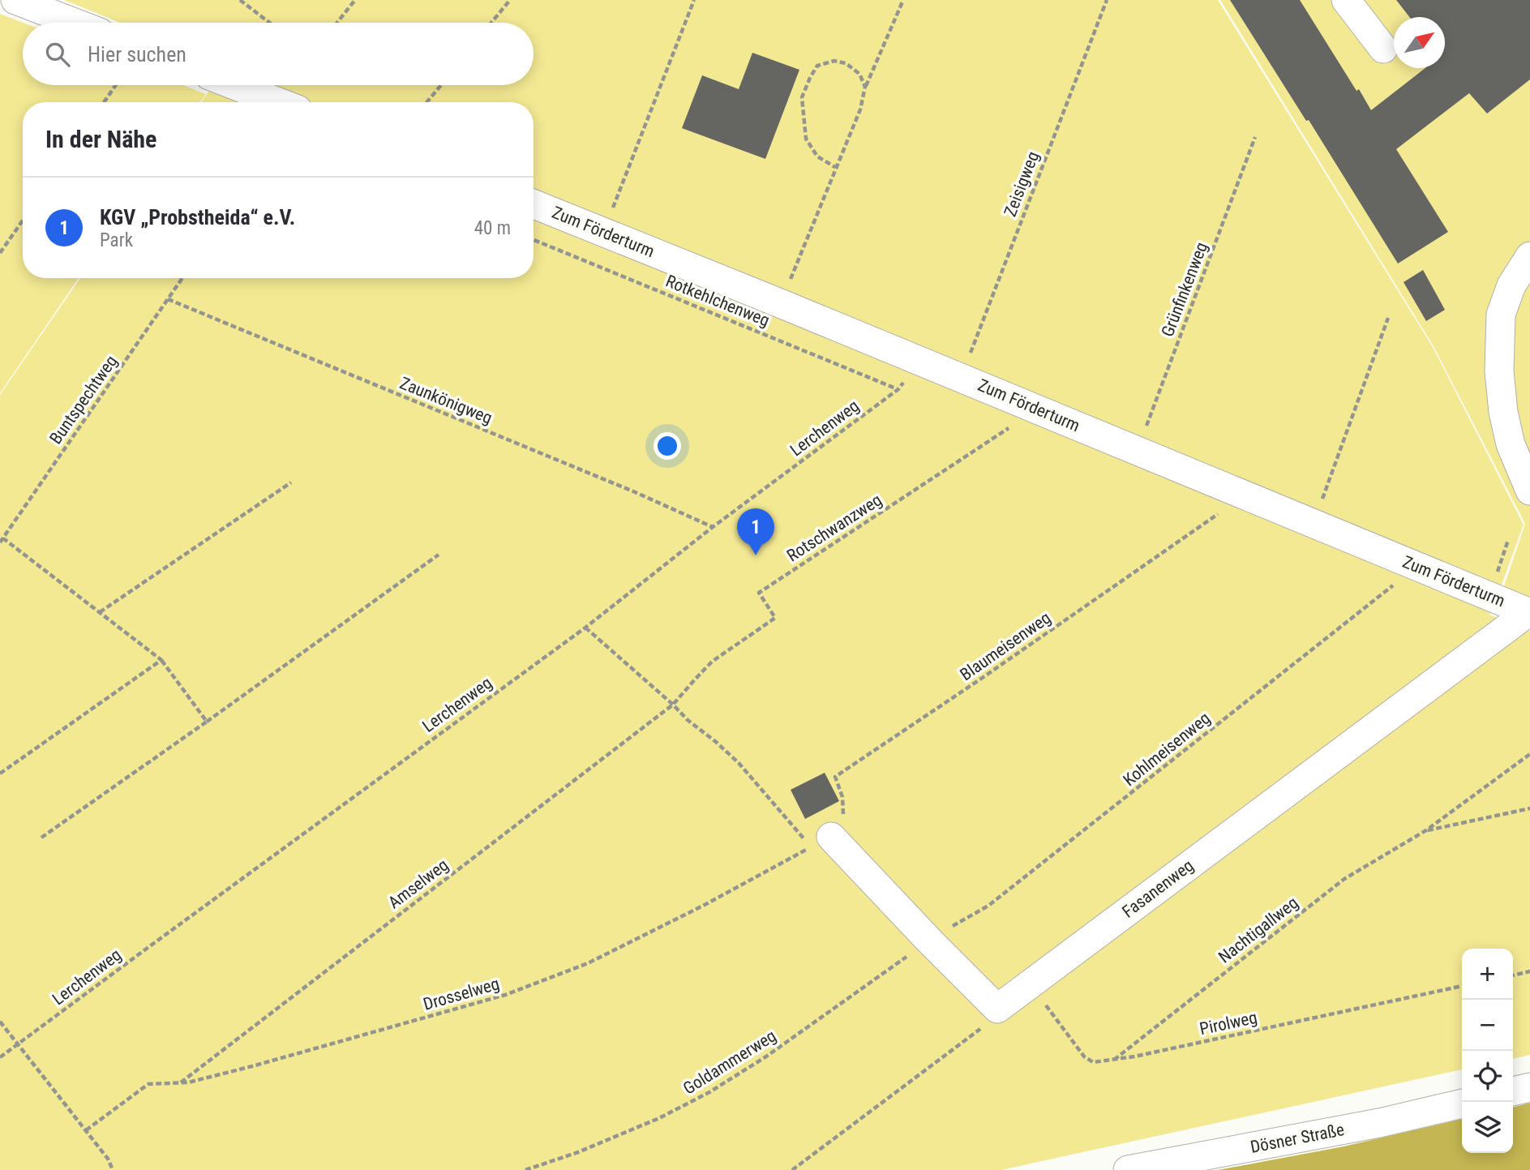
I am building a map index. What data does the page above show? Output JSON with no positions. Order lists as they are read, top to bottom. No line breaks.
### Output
{"streets":{"street":["Zum Förderturm","Fasanenweg","Dösner Straße"],"path":["Zeisigweg","Grünfinkenweg","Rotkehlchenweg","Buntspechtweg","Zaunkönigweg","Lerchenweg","Rotschwanzweg","Blaumeisenweg","Kohlmeisenweg","Amselweg","Nachtigallweg","Drosselweg","Pirolweg","Goldammerweg"]},"crossings":[["Zeisigweg","Zum Förderturm"],["Zum Förderturm","Grünfinkenweg"],["Zum Förderturm","Lerchenweg"],["Zum Förderturm","Rotschwanzweg"],["Zum Förderturm","Blaumeisenweg"],["Zum Förderturm","Kohlmeisenweg"],["Zum Förderturm","Fasanenweg"],["Rotkehlchenweg","Lerchenweg"],["Buntspechtweg","Zaunkönigweg"],["Zaunkönigweg","Lerchenweg"],["Rotschwanzweg","Amselweg"],["Blaumeisenweg","Drosselweg"],["Kohlmeisenweg","Goldammerweg"],["Amselweg","Drosselweg"],["Fasanenweg","Pirolweg"],["Nachtigallweg","Pirolweg"]],"north":"top right","page":{"search":"Hier suchen","heading":"In der Nähe","list":[{"mark":"1","name":"KGV „Probstheida“ e.V.","note":"Park","value":"40 m"}],"pins":"1","map_buttons":["+","−"]}}
